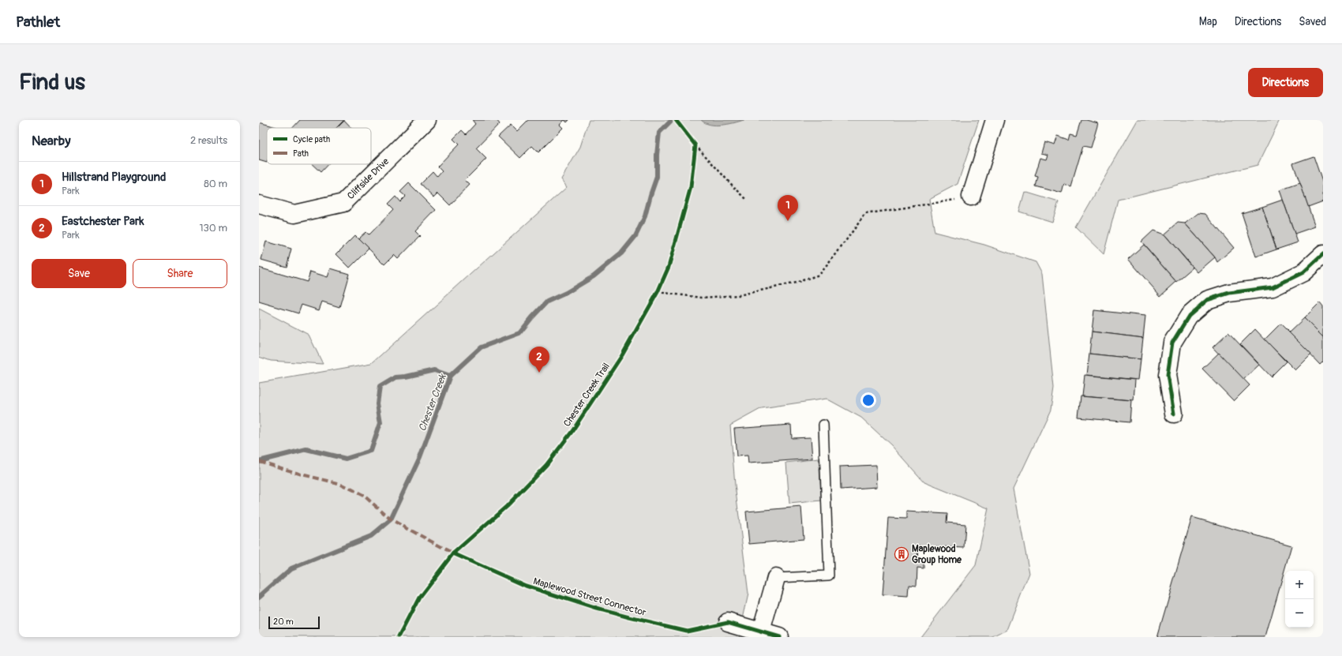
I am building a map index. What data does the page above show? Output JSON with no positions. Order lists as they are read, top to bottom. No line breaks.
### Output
{"streets":{"street":["Cliffside Drive"],"cycle path":["Chester Creek Trail","Maplewood Street Connector"]},"water":["Chester Creek"],"places":{"building":["Maplewood Group Home"]},"legend":["Cycle path","Path"],"scale_bar":"20 m","page":{"header":"Pathlet","nav":["Map","Directions","Saved"],"buttons":["Directions",["Save","Share"]],"title":"Find us","heading":["Nearby","2 results"],"list":[{"mark":"1","name":"Hillstrand Playground","note":"Park","value":"80 m"},{"mark":"2","name":"Eastchester Park","note":"Park","value":"130 m"}],"pins":["1","2"],"map_buttons":["+","−"],"scale":"20 m"}}
